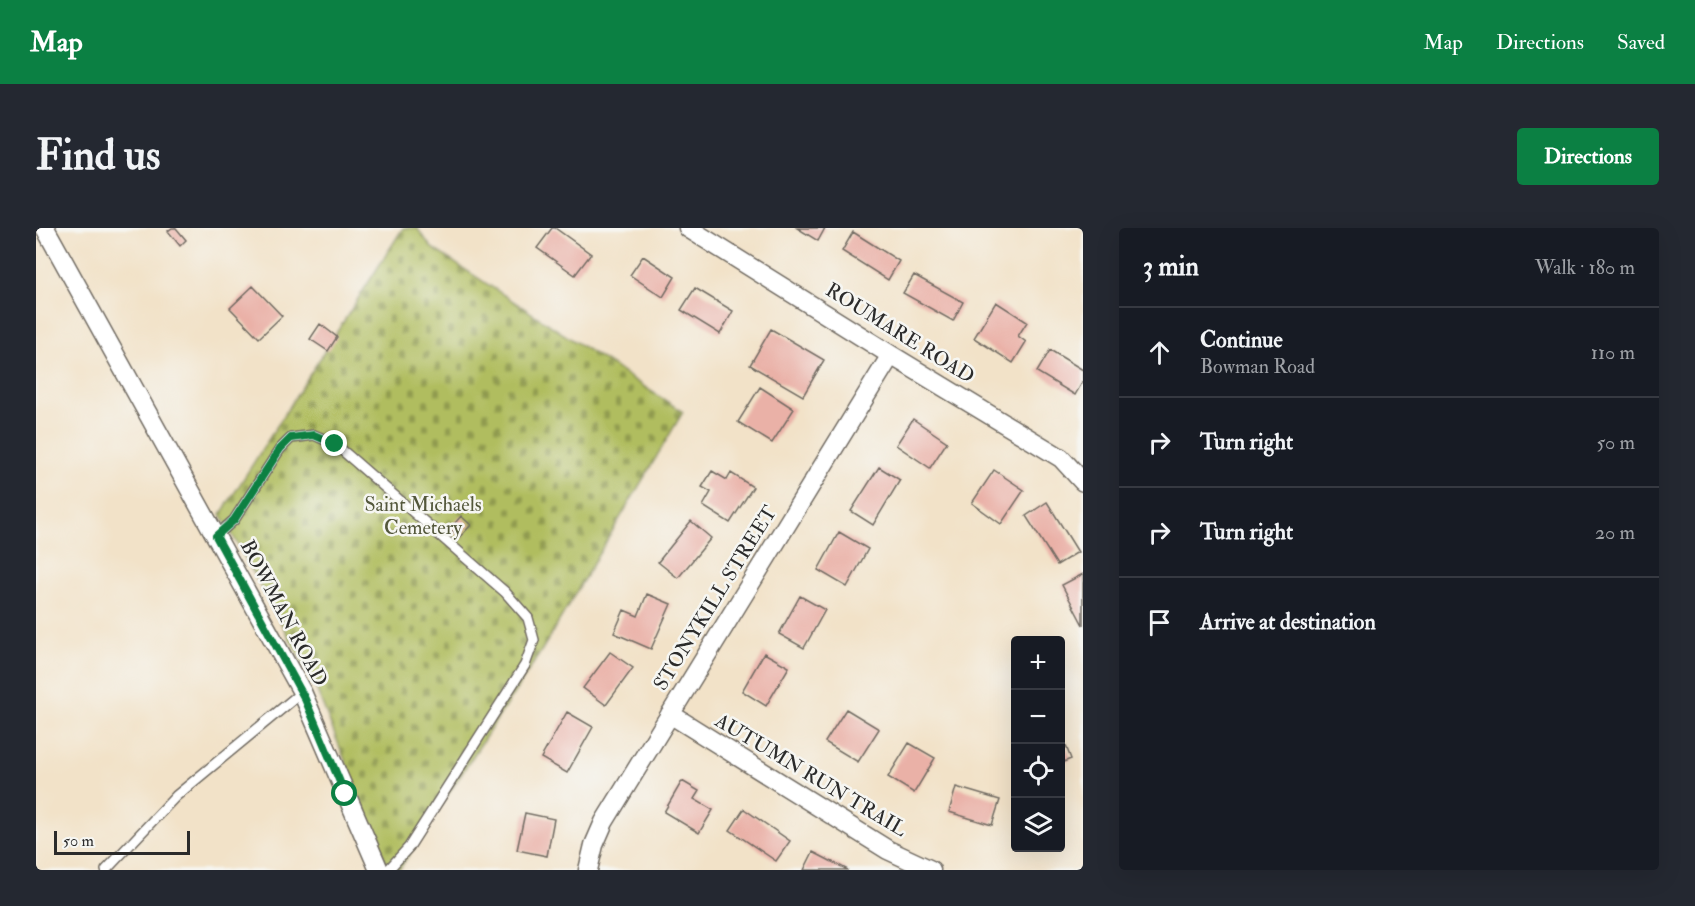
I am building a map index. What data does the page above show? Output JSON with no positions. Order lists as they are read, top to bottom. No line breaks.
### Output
{"streets":{"street":["ROUMARE ROAD","STONYKILL STREET","BOWMAN ROAD","AUTUMN RUN TRAIL"]},"crossings":[["ROUMARE ROAD","STONYKILL STREET"],["STONYKILL STREET","AUTUMN RUN TRAIL"]],"parks":["Saint Michaels Cemetery"],"scale_bar":"50 m","page":{"header":"Map","nav":["Map","Directions","Saved"],"buttons":"Directions","title":"Find us","heading":["3 min","Walk · 180 m"],"list":[["Continue","Bowman Road","110 m"],["Turn right","50 m"],["Turn right","20 m"],"Arrive at destination"],"map_buttons":["+","−"],"scale":"50 m"}}
